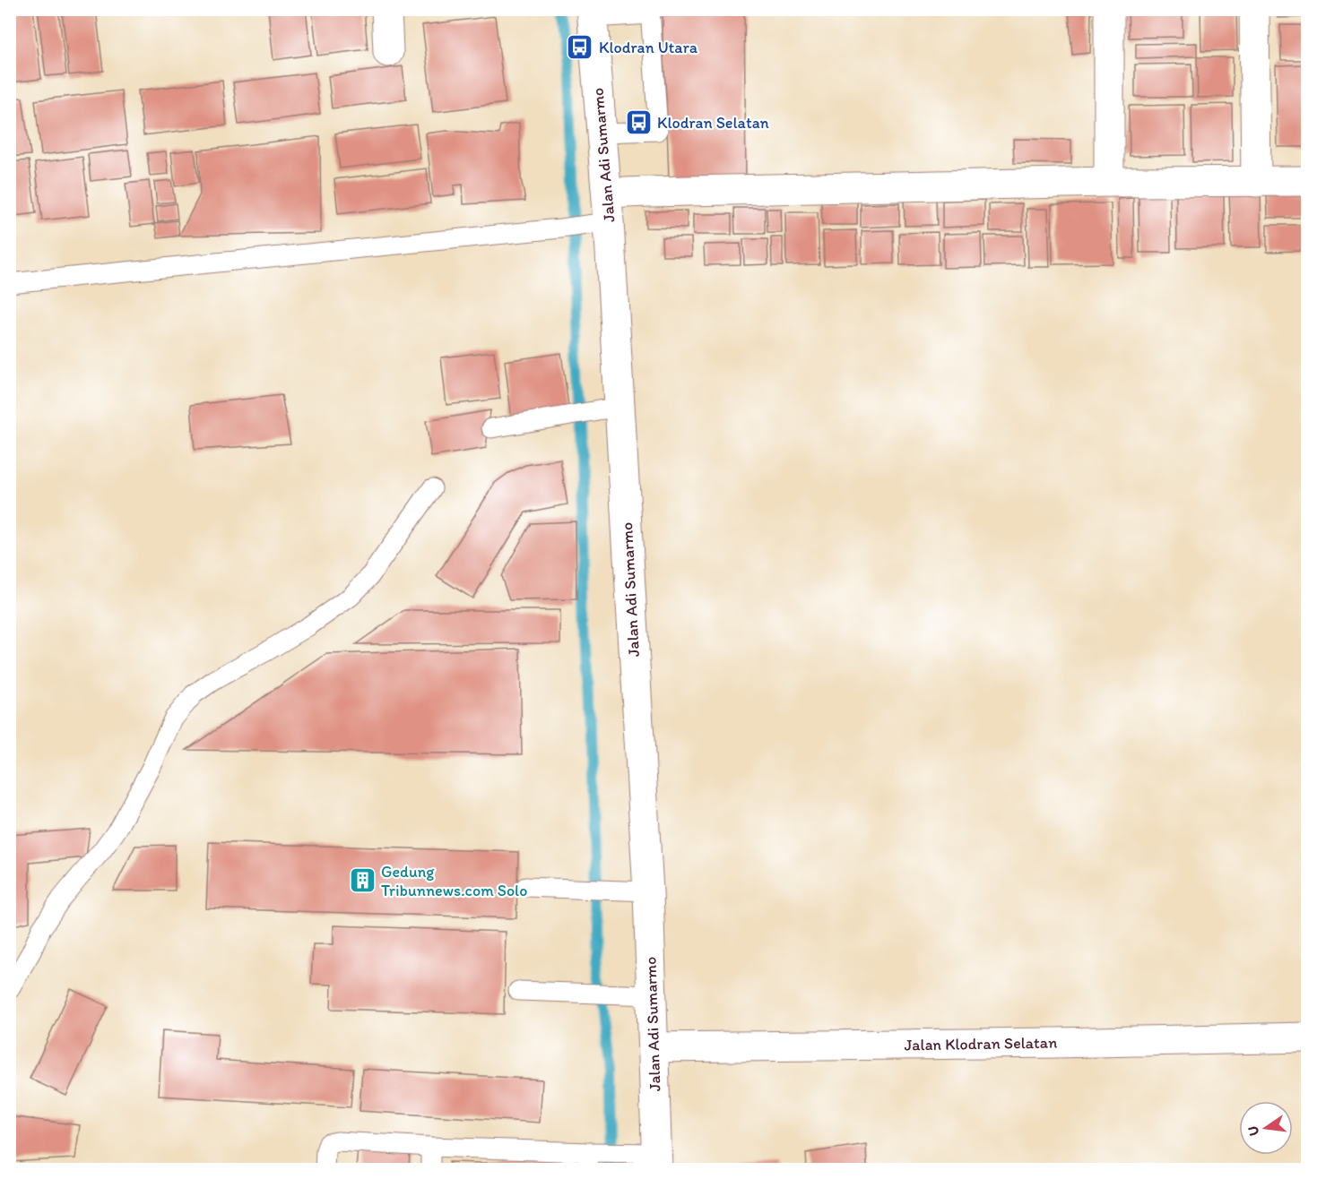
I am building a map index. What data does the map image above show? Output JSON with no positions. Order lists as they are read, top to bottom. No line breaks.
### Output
{"streets":{"main road":["Jalan Adi Sumarmo","Jalan Klodran Selatan"]},"crossings":[["Jalan Adi Sumarmo","Jalan Klodran Selatan"]],"places":{"bus stop":["Klodran Utara","Klodran Selatan"],"building":["Gedung Tribunnews.com Solo"]},"north":"left"}
